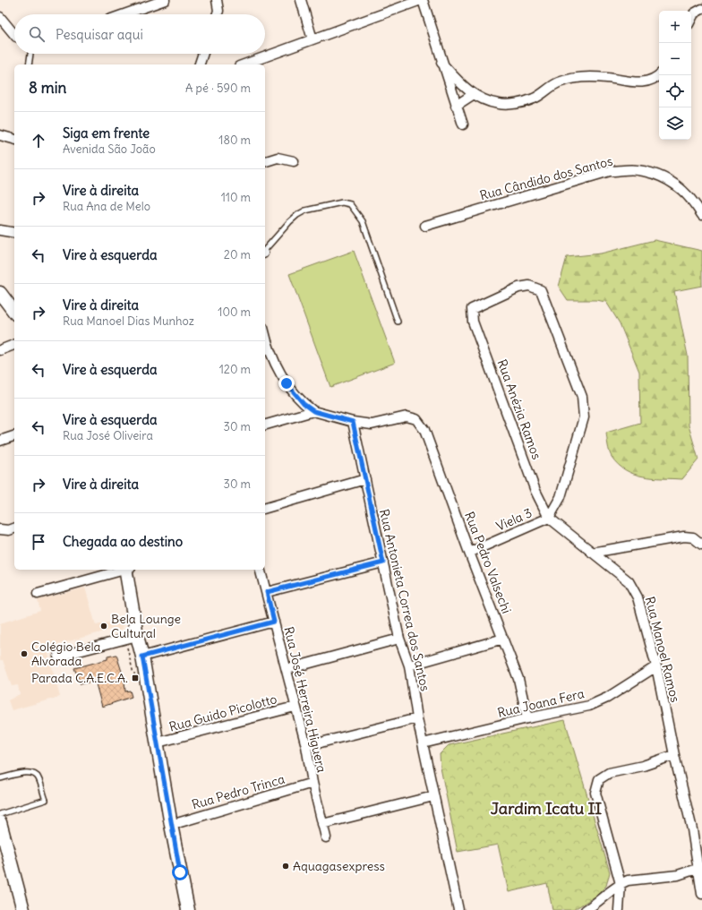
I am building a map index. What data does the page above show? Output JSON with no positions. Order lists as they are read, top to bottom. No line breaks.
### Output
{"streets":{"street":["Rua Cândido dos Santos","Rua Anézia Ramos","Viela 3","Rua Pedro Valsechi","Rua Antonieta Correa dos Santos","Rua Manoel Ramos","Rua José Herreira Higuera","Rua Joana Fera","Rua Guido Picolotto","Rua Pedro Trinca"]},"crossings":[["Rua Anézia Ramos","Viela 3"],["Rua Anézia Ramos","Rua Manoel Ramos"],["Viela 3","Rua Pedro Valsechi"],["Viela 3","Rua Manoel Ramos"],["Rua Pedro Valsechi","Rua Antonieta Correa dos Santos"],["Rua Pedro Valsechi","Rua Joana Fera"],["Rua Antonieta Correa dos Santos","Rua Joana Fera"],["Rua Manoel Ramos","Rua Joana Fera"],["Rua José Herreira Higuera","Rua Guido Picolotto"],["Rua José Herreira Higuera","Rua Pedro Trinca"]],"districts":["Jardim Icatu II"],"places":{"other":["Bela Lounge Cultural","Colégio Bela Alvorada","Aquagasexpress"],"transit":["Parada C.A.E.C.A."]},"page":{"map_buttons":["+","−"],"search":"Pesquisar aqui","heading":["8 min","A pé · 590 m"],"list":[["Siga em frente","Avenida São João","180 m"],["Vire à direita","Rua Ana de Melo","110 m"],["Vire à esquerda","20 m"],["Vire à direita","Rua Manoel Dias Munhoz","100 m"],["Vire à esquerda","120 m"],["Vire à esquerda","Rua José Oliveira","30 m"],["Vire à direita","30 m"],"Chegada ao destino"]}}
